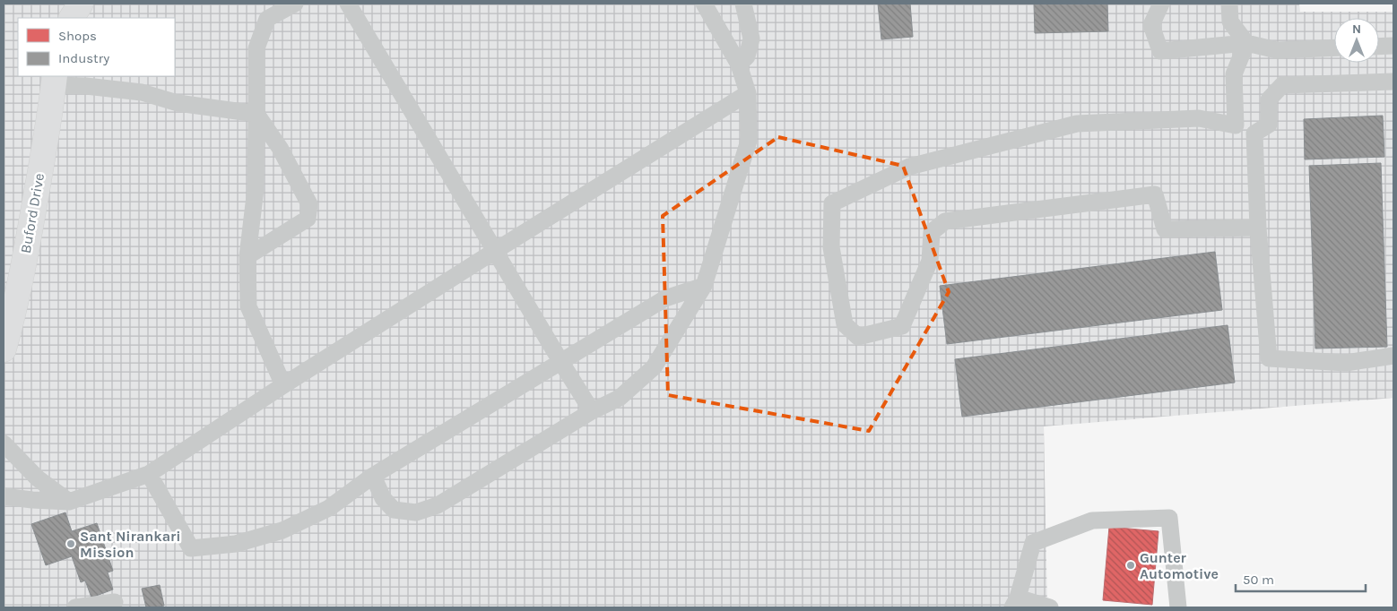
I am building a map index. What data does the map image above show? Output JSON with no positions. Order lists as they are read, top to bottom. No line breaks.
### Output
{"streets":{"highway":["Buford Drive"]},"places":["Sant Nirankari Mission","Gunter Automotive"],"legend":["Shops","Industry"],"scale_bar":"50 m","north":"top"}
